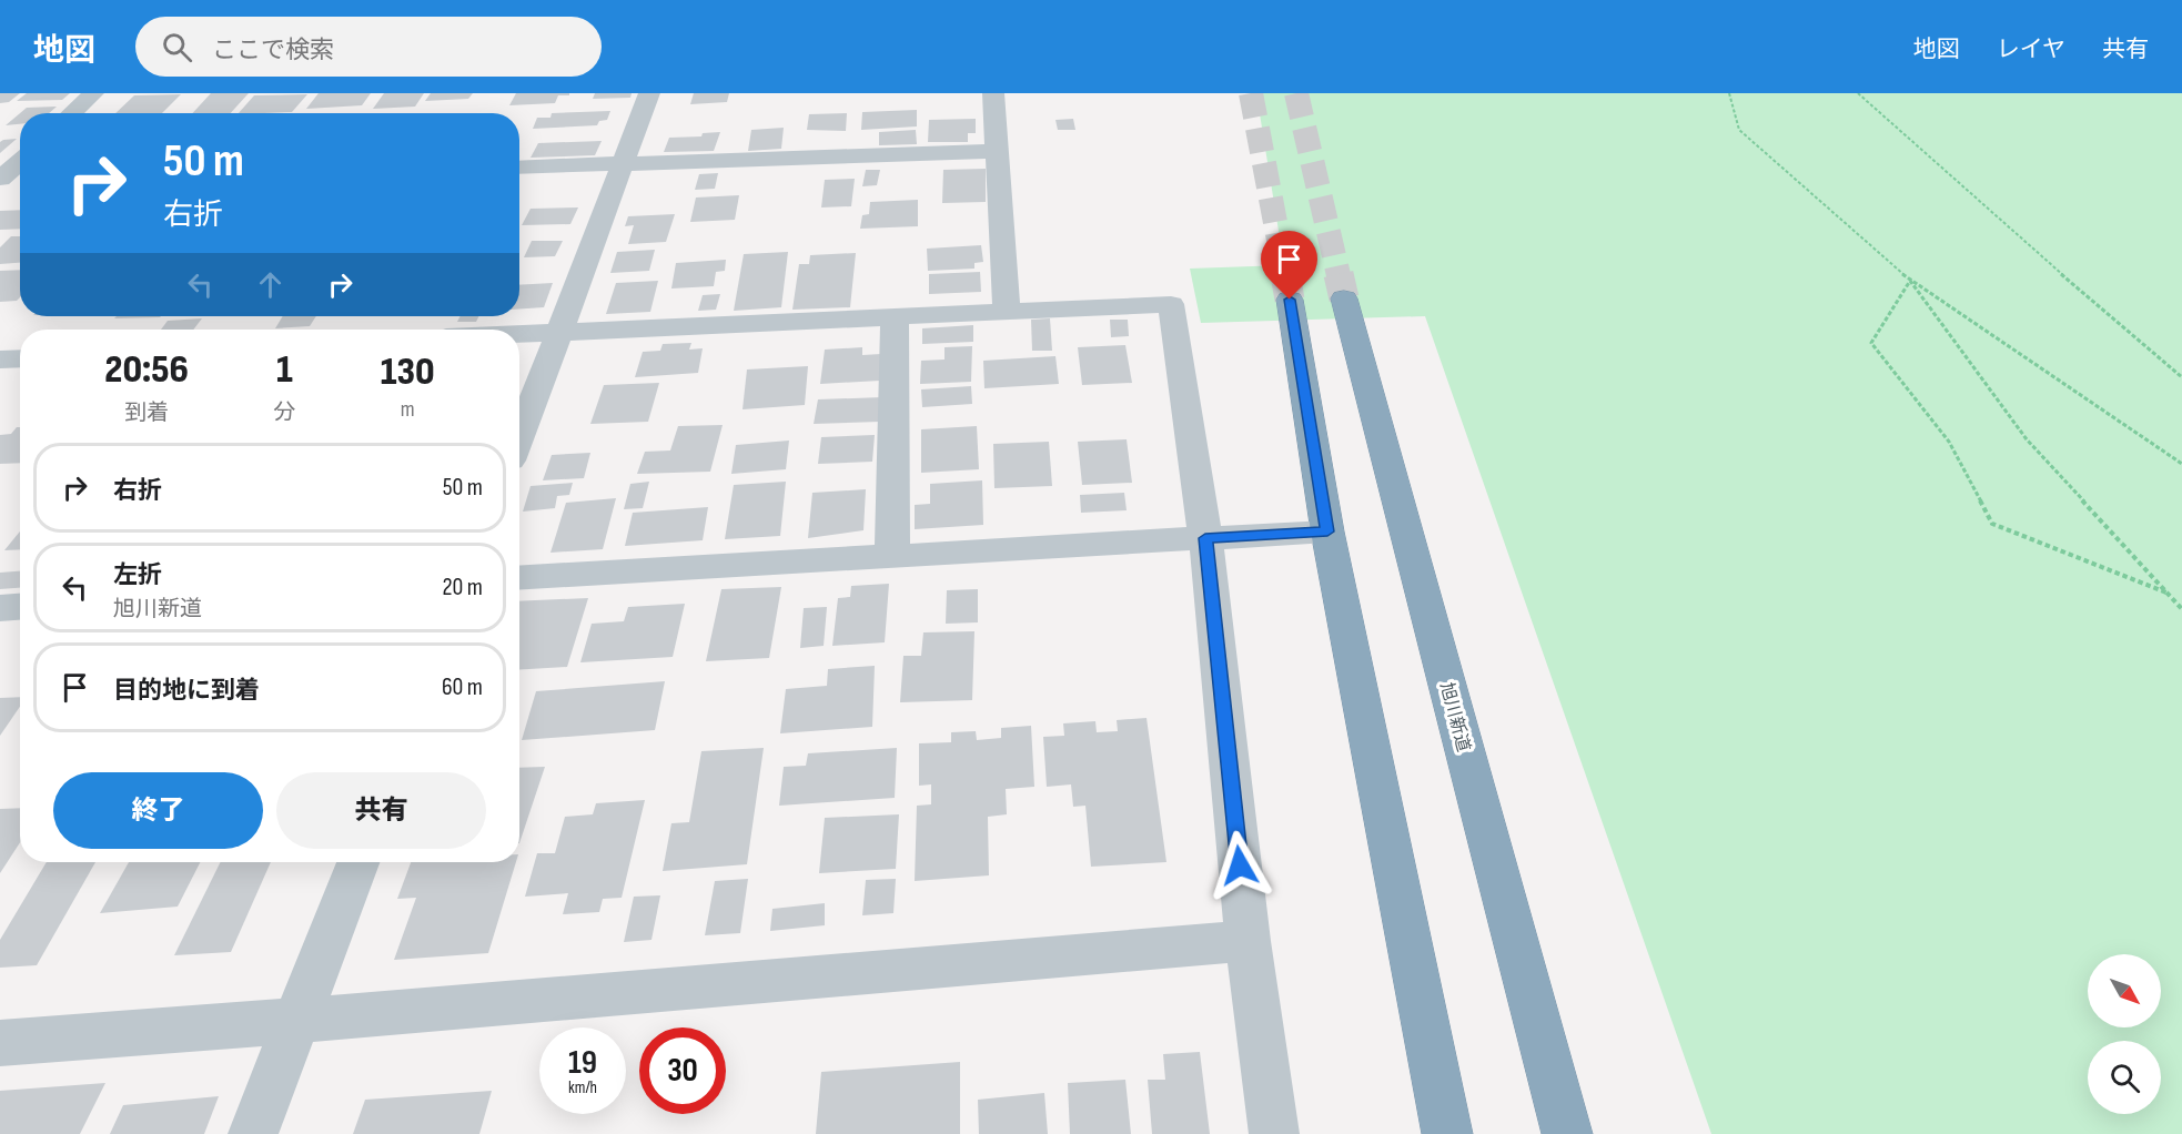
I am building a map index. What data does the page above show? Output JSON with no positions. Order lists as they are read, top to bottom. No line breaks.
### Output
{"streets":{"highway":["旭川新道"]},"north":"bottom right","page":{"header":"地図","search":"ここで検索","nav":["地図","レイヤ","共有"],"turn":["50 m","右折"],"eta":["20:56","到着","1","分","130","m"],"list":[{"name":"右折","value":"50 m"},{"name":"左折","note":"旭川新道","value":"20 m"},{"name":"目的地に到着","value":"60 m"}],"buttons":["終了","共有"],"speed":"19 km/h","limit":"30"}}
